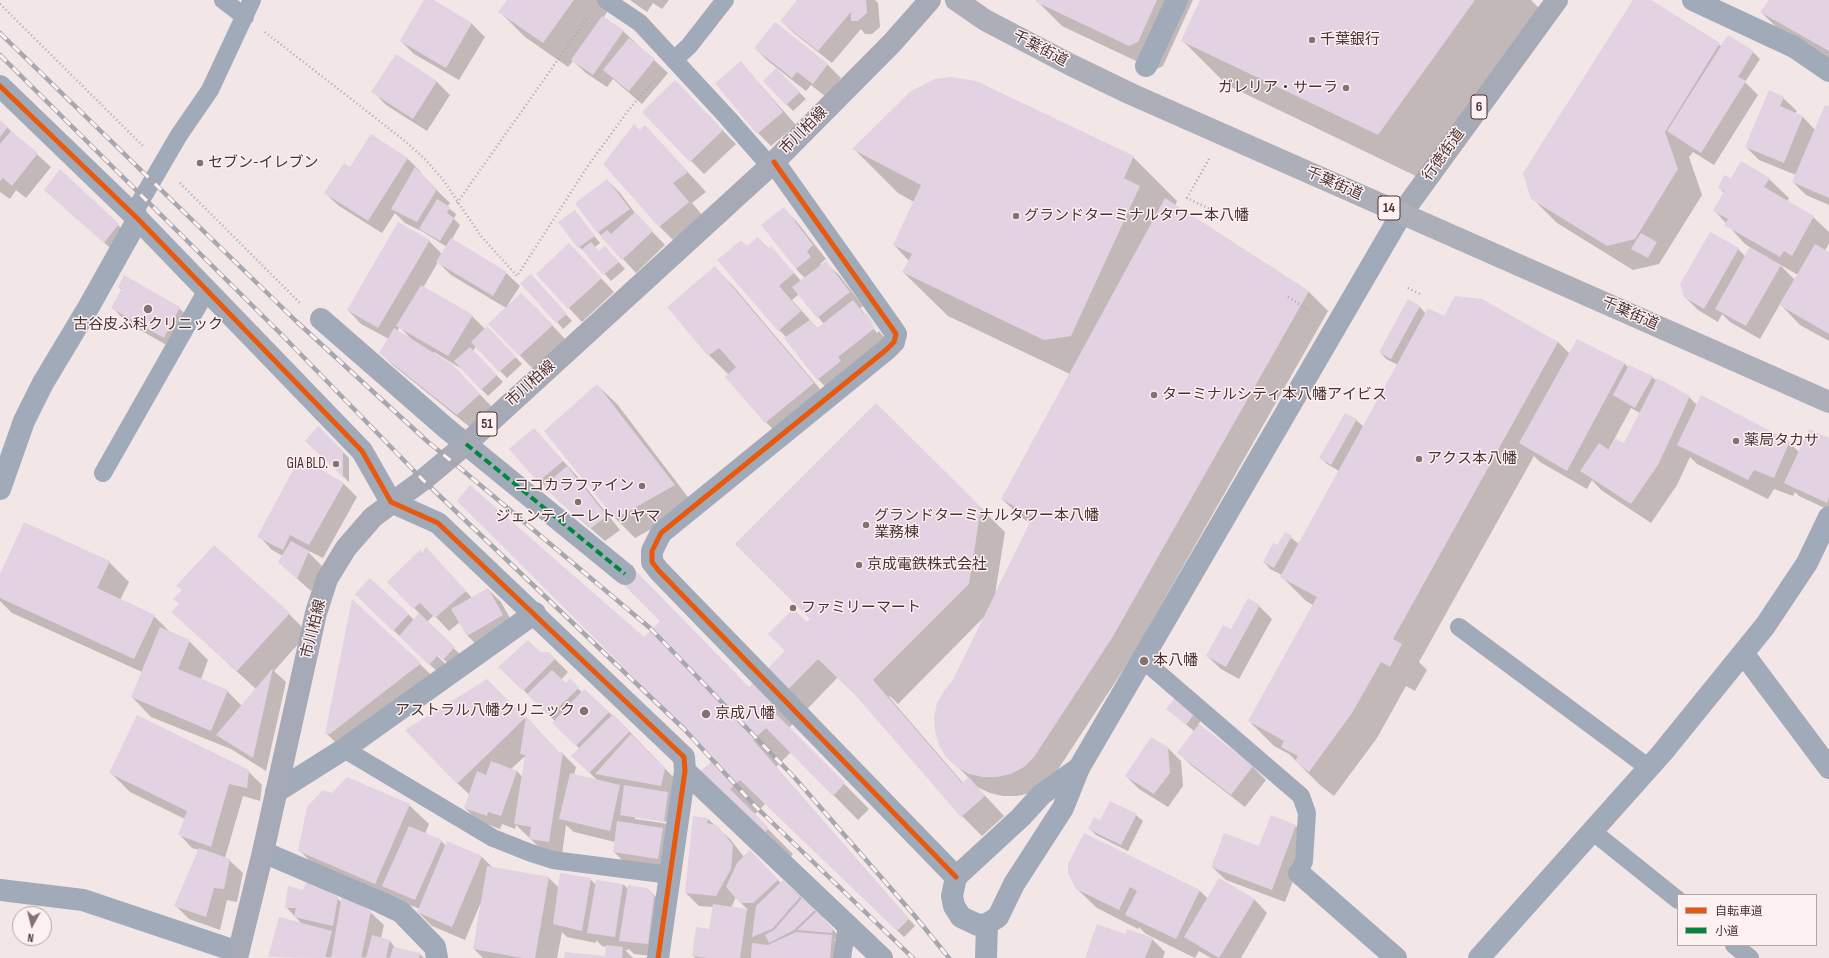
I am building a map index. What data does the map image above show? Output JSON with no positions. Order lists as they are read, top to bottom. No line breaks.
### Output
{"streets":{"highway":["千葉街道","14"],"main road":["6","市川柏線","行徳街道","51"]},"crossings":[["千葉街道","行徳街道"]],"places":["千葉銀行","ガレリア・サーラ","セブン-イレブン","グランドターミナルタワー本八幡","古谷皮ふ科クリニック","ターミナルシティ本八幡アイビス","薬局タカサ","アクス本八幡","GIA BLD.","ココカラファイン","ジェンティーレトリヤマ","グランドターミナルタワー本八幡 業務棟","京成電鉄株式会社","ファミリーマート","本八幡","アストラル八幡クリニック","京成八幡"],"legend":["自転車道","小道"],"north":"bottom"}
